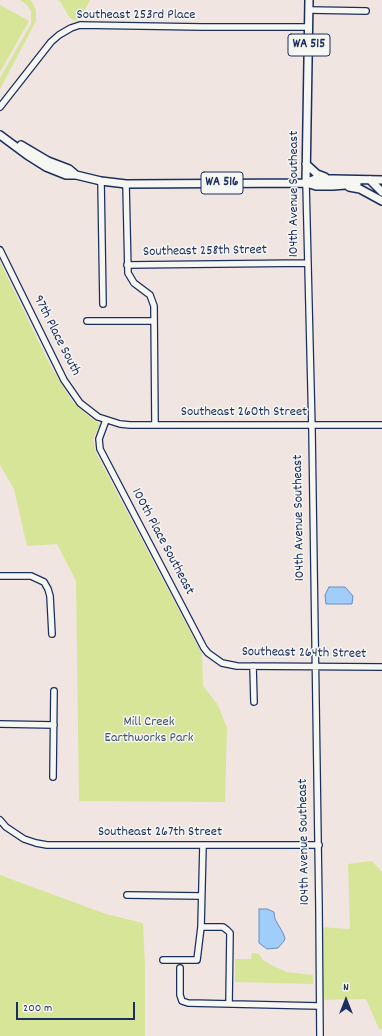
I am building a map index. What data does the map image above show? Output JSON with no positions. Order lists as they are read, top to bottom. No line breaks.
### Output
{"streets":{"main road":["WA 515","WA 516","104th Avenue Southeast"],"street":["Southeast 253rd Place","Southeast 258th Street","97th Place South","Southeast 260th Street","100th Place Southeast","Southeast 264th Street","Southeast 267th Street"]},"crossings":[["Southeast 253rd Place","104th Avenue Southeast"],["WA 516","104th Avenue Southeast"],["104th Avenue Southeast","Southeast 258th Street"],["104th Avenue Southeast","Southeast 260th Street"],["104th Avenue Southeast","Southeast 264th Street"],["104th Avenue Southeast","Southeast 267th Street"],["97th Place South","Southeast 260th Street"],["97th Place South","100th Place Southeast"],["Southeast 260th Street","100th Place Southeast"],["100th Place Southeast","Southeast 264th Street"]],"parks":["Mill Creek Earthworks Park"],"scale_bar":"200 m","north":"top"}
